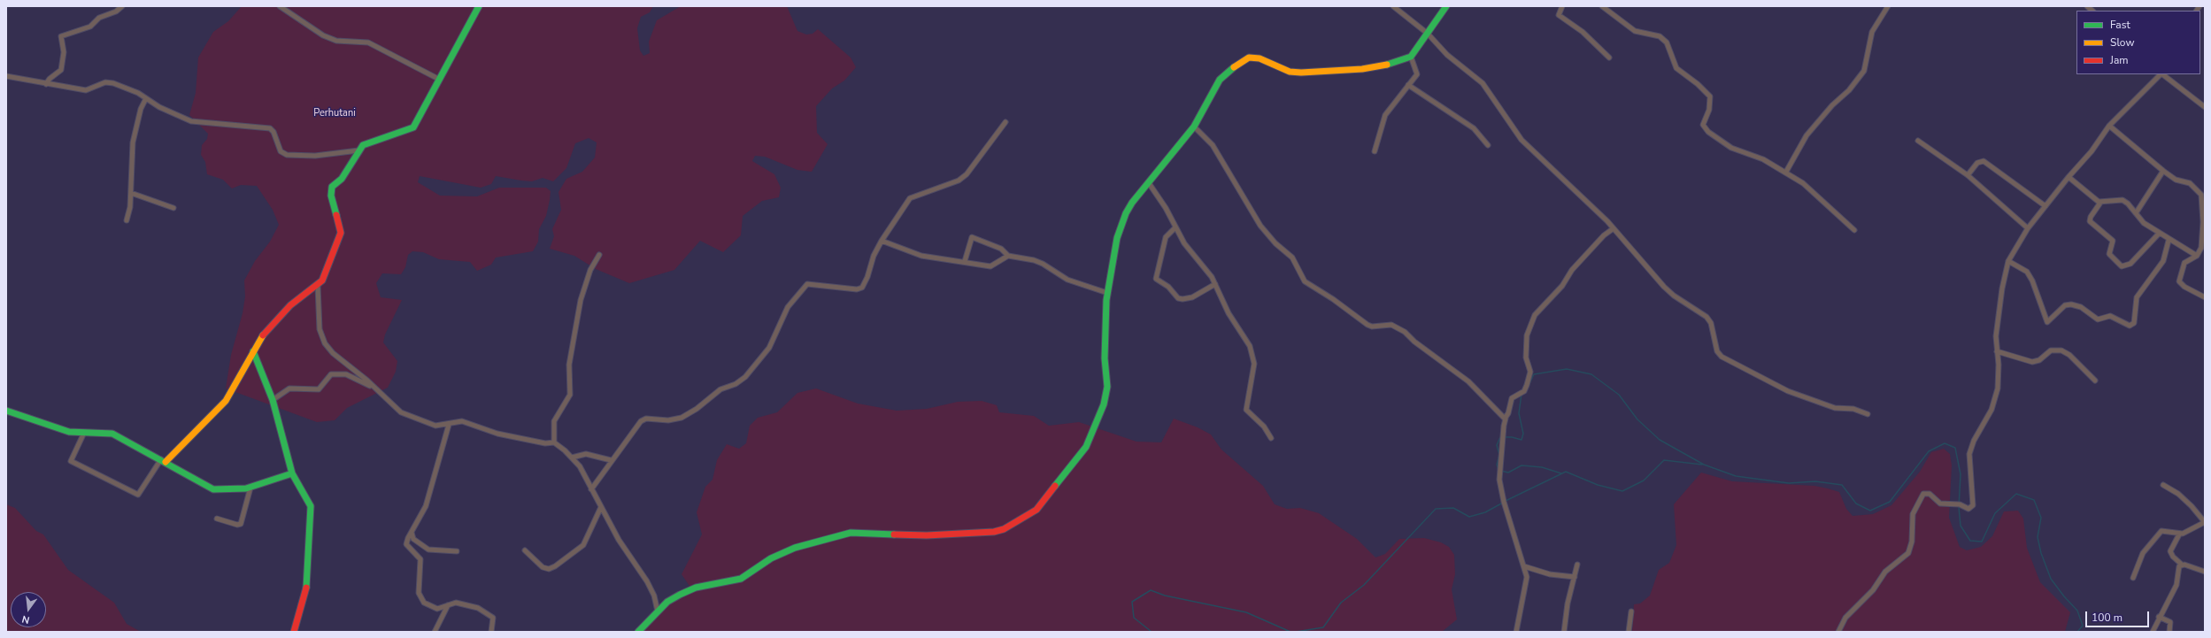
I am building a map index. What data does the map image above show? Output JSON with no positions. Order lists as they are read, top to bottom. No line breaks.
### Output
{"parks":["Perhutani"],"legend":["Fast","Slow","Jam"],"scale_bar":"100 m","north":"bottom"}
